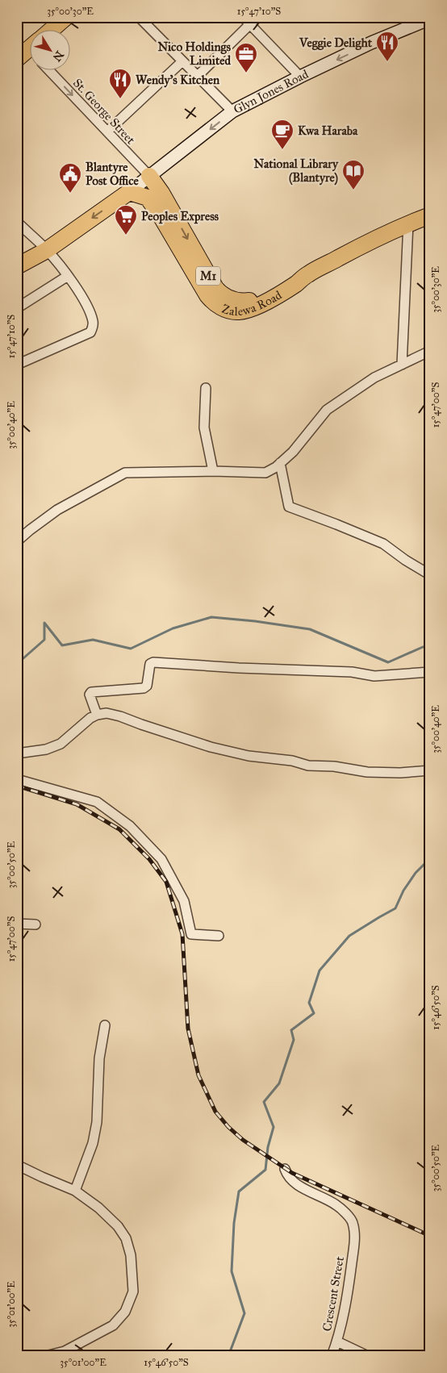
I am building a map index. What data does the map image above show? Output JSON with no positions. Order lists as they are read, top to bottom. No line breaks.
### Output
{"streets":{"highway":["M1","Zalewa Road"],"street":["Glyn Jones Road","St. George Street","Crescent Street"]},"crossings":[["Glyn Jones Road","St. George Street"],["Glyn Jones Road","Zalewa Road"],["St. George Street","Zalewa Road"]],"one_way":["St. George Street"],"places":{"restaurant":["Veggie Delight","Wendy's Kitchen"],"office":["Nico Holdings Limited"],"cafe":["Kwa Haraba"],"library":["National Library (Blantyre)"],"public building":["Blantyre Post Office"],"supermarket":["Peoples Express"]},"north":"bottom right","coordinates":["35°00'30\"E","15°47'10\"S","15°47'00\"S","35°00'40\"E","35°00'50\"E","15°46'50\"S","35°01'00\"E"]}
